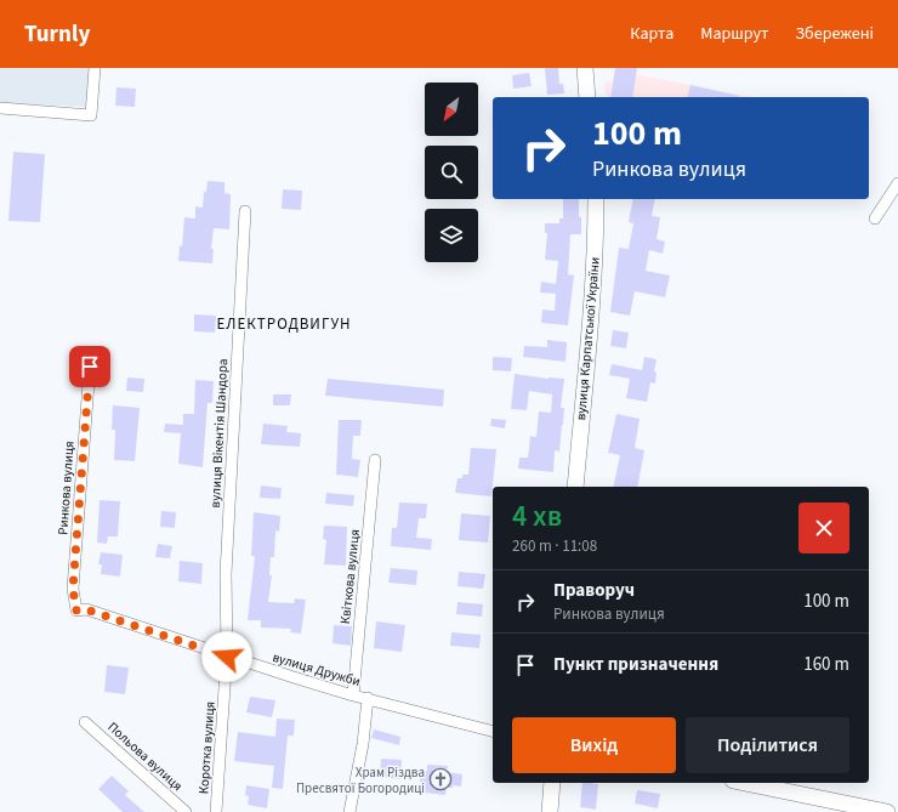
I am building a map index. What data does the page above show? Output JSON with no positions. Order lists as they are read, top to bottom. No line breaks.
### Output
{"streets":{"main road":["вулиця Карпатської України"],"street":["вулиця Вікентія Шандора","Ринкова вулиця","Квіткова вулиця","вулиця Дружби","Коротка вулиця","Польова вулиця"]},"crossings":[["вулиця Вікентія Шандора","вулиця Дружби"],["вулиця Вікентія Шандора","Коротка вулиця"],["Ринкова вулиця","вулиця Дружби"],["Квіткова вулиця","вулиця Дружби"],["вулиця Дружби","Коротка вулиця"]],"districts":["ЕЛЕКТРОДВИГУН"],"places":{"church":["Храм Різдва Пресвятої Богородиці"]},"north":"bottom left","page":{"header":"Turnly","nav":["Карта","Маршрут","Збережені"],"turn":["100 m","Ринкова вулиця"],"heading":["4 хв","260 m · 11:08"],"list":[{"name":"Праворуч","note":"Ринкова вулиця","value":"100 m"},{"name":"Пункт призначення","value":"160 m"}],"buttons":["Вихід","Поділитися"]}}
